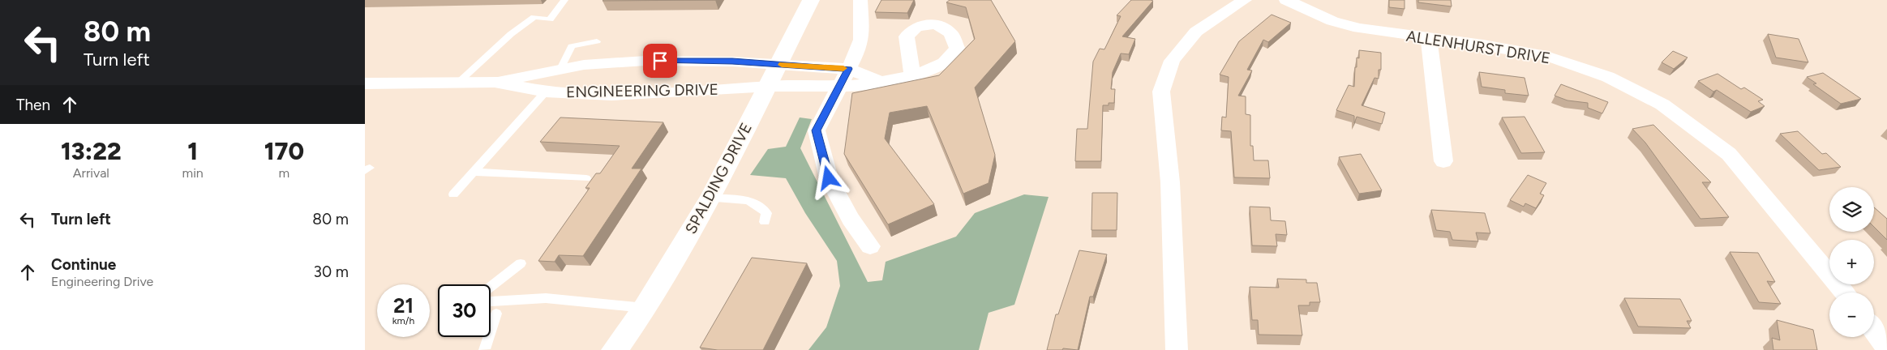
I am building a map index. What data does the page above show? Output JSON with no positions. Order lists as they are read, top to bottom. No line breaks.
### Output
{"streets":{"main road":["SPALDING DRIVE"],"street":["ALLENHURST DRIVE","ENGINEERING DRIVE"]},"crossings":[["ENGINEERING DRIVE","SPALDING DRIVE"]],"page":{"turn":["80 m","Turn left"],"then":"Then","eta":["13:22","Arrival","1","min","170","m"],"map_buttons":["+","−"],"list":[{"name":"Turn left","value":"80 m"},{"name":"Continue","note":"Engineering Drive","value":"30 m"}],"speed":"21 km/h","limit":"30"}}
